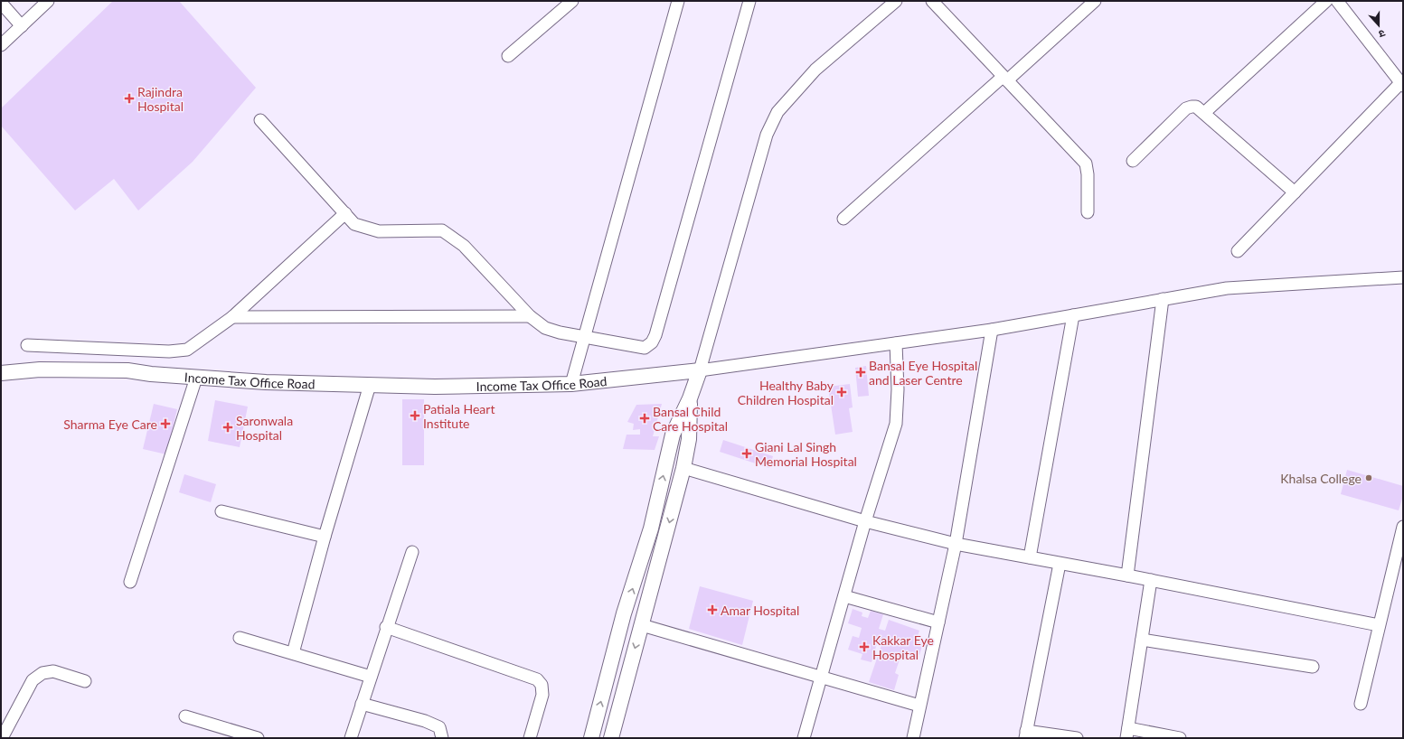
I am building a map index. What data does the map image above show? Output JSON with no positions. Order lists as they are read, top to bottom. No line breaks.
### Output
{"streets":{"main road":["Income Tax Office Road"]},"places":{"health":["Rajindra Hospital","Bansal Eye Hospital and Laser Centre","Healthy Baby Children Hospital","Patiala Heart Institute","Bansal Child Care Hospital","Sharma Eye Care","Saronwala Hospital","Giani Lal Singh Memorial Hospital","Amar Hospital","Kakkar Eye Hospital"],"other":["Khalsa College"]},"north":"bottom"}
